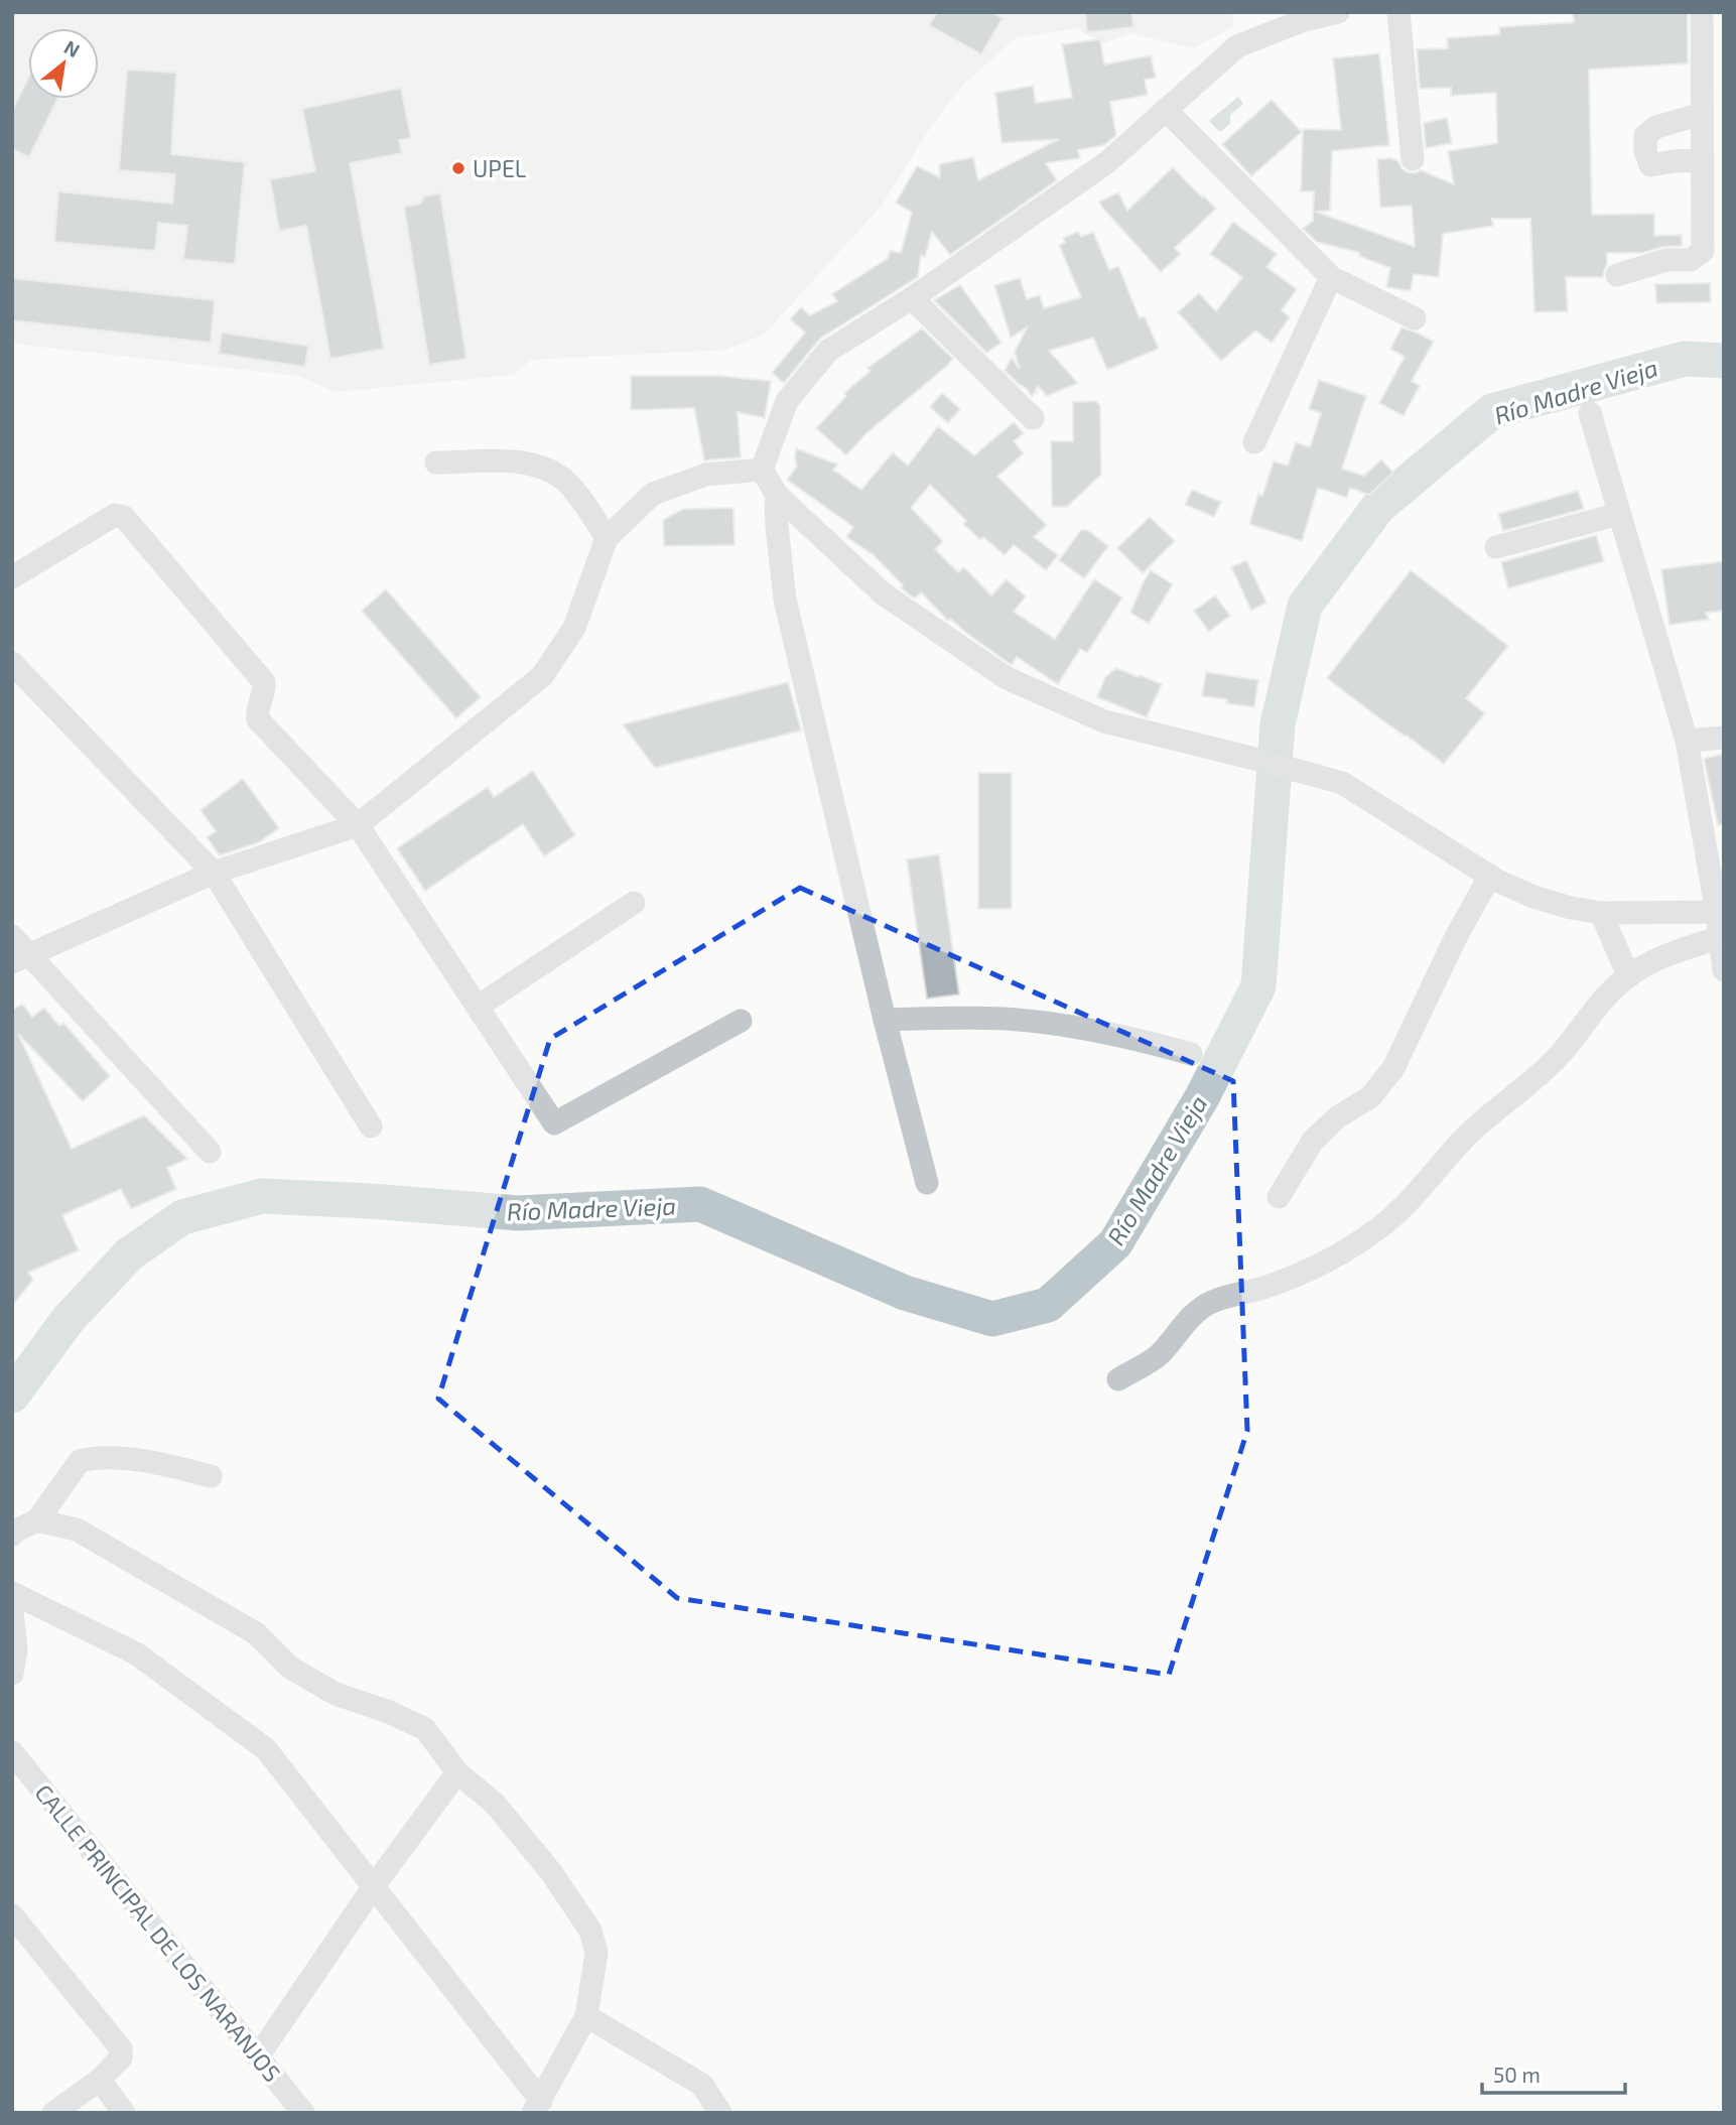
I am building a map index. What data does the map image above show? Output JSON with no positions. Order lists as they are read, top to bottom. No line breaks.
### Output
{"streets":{"street":["CALLE PRINCIPAL DE LOS NARANJOS"]},"water":["Río Madre Vieja"],"places":["UPEL"],"scale_bar":"50 m","north":"top right"}
